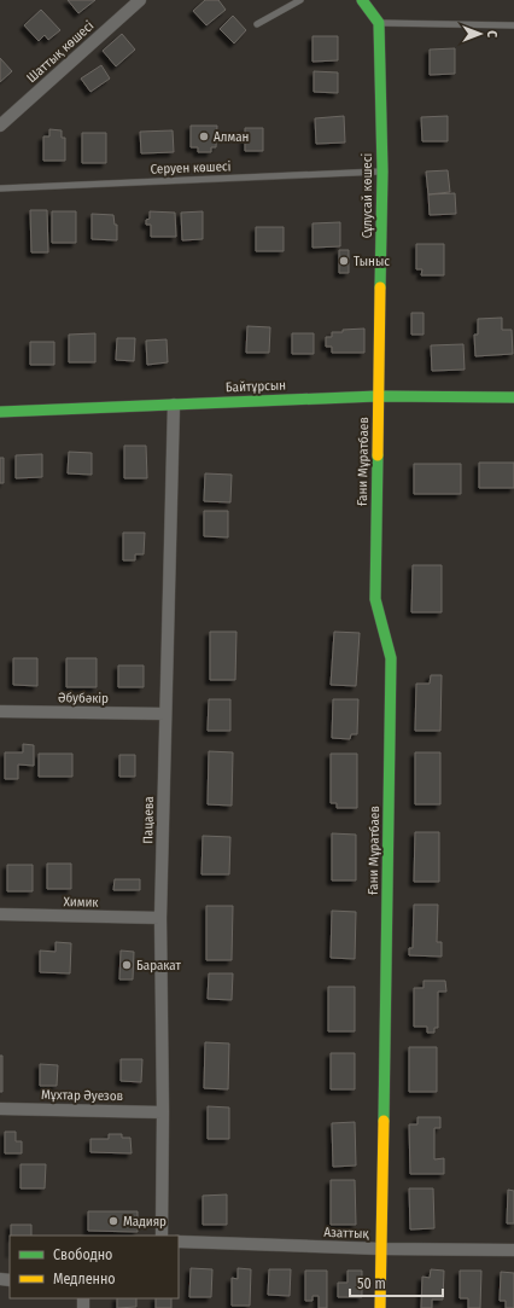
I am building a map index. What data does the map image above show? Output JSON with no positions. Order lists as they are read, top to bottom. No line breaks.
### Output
{"streets":{"street":["Шаттық көшесі","Сұлусай көшесі","Байтұрсын","Ғани Мұратбаев","Әбубәкір","Пацаева","Химик","Мұхтар Әуезов","Азаттық"],"lane":["Серуен көшесі"]},"crossings":[["Серуен көшесі","Сұлусай көшесі"],["Сұлусай көшесі","Байтұрсын"],["Сұлусай көшесі","Ғани Мұратбаев"],["Байтұрсын","Ғани Мұратбаев"],["Байтұрсын","Пацаева"],["Ғани Мұратбаев","Азаттық"],["Әбубәкір","Пацаева"],["Пацаева","Химик"],["Пацаева","Мұхтар Әуезов"]],"places":["Алман","Тыныс","Баракат","Мадияр"],"legend":["Свободно","Медленно"],"scale_bar":"50 m","north":"right"}
